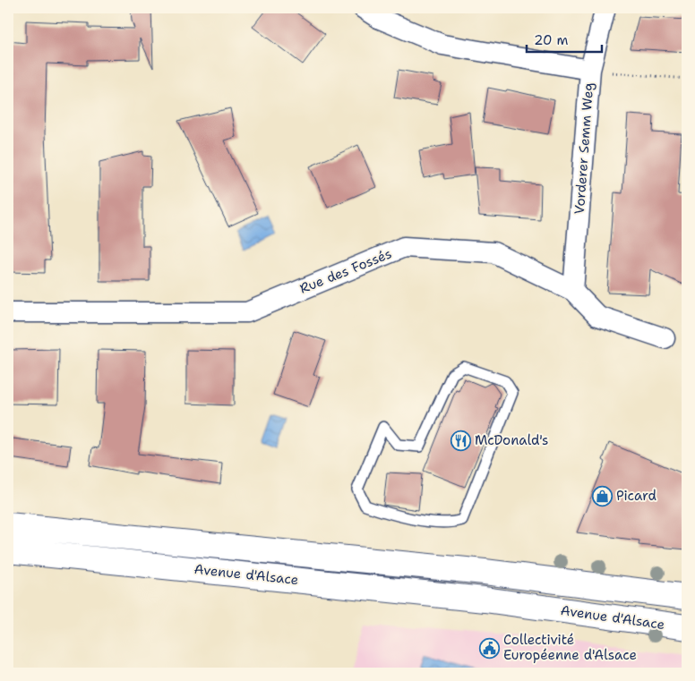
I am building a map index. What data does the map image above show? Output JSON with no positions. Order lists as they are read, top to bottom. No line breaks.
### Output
{"streets":{"main road":["Avenue d'Alsace"],"street":["Vorderer Semm Weg","Rue des Fossés"]},"crossings":[["Vorderer Semm Weg","Rue des Fossés"]],"places":{"restaurant":["McDonald's"],"shop":["Picard"],"public building":["Collectivité Européenne d'Alsace"]},"scale_bar":"20 m"}
